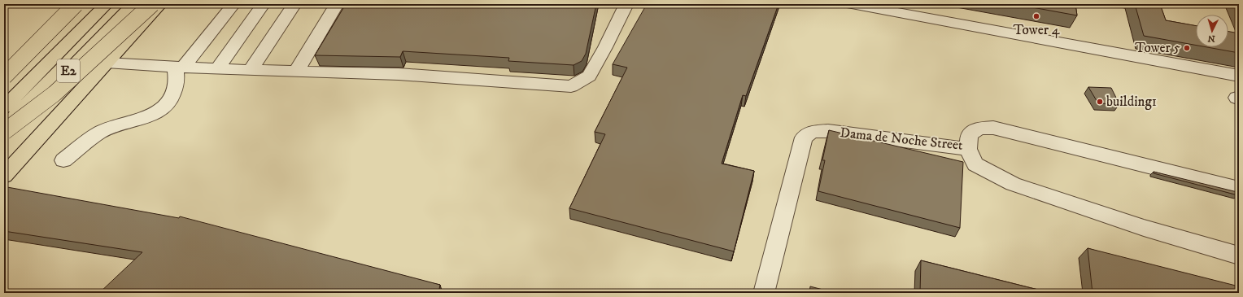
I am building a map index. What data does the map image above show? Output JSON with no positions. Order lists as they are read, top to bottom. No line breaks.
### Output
{"streets":{"main road":["E2"],"street":["Dama de Noche Street"]},"places":["Tower 4","Tower 5","building1"],"north":"bottom"}
